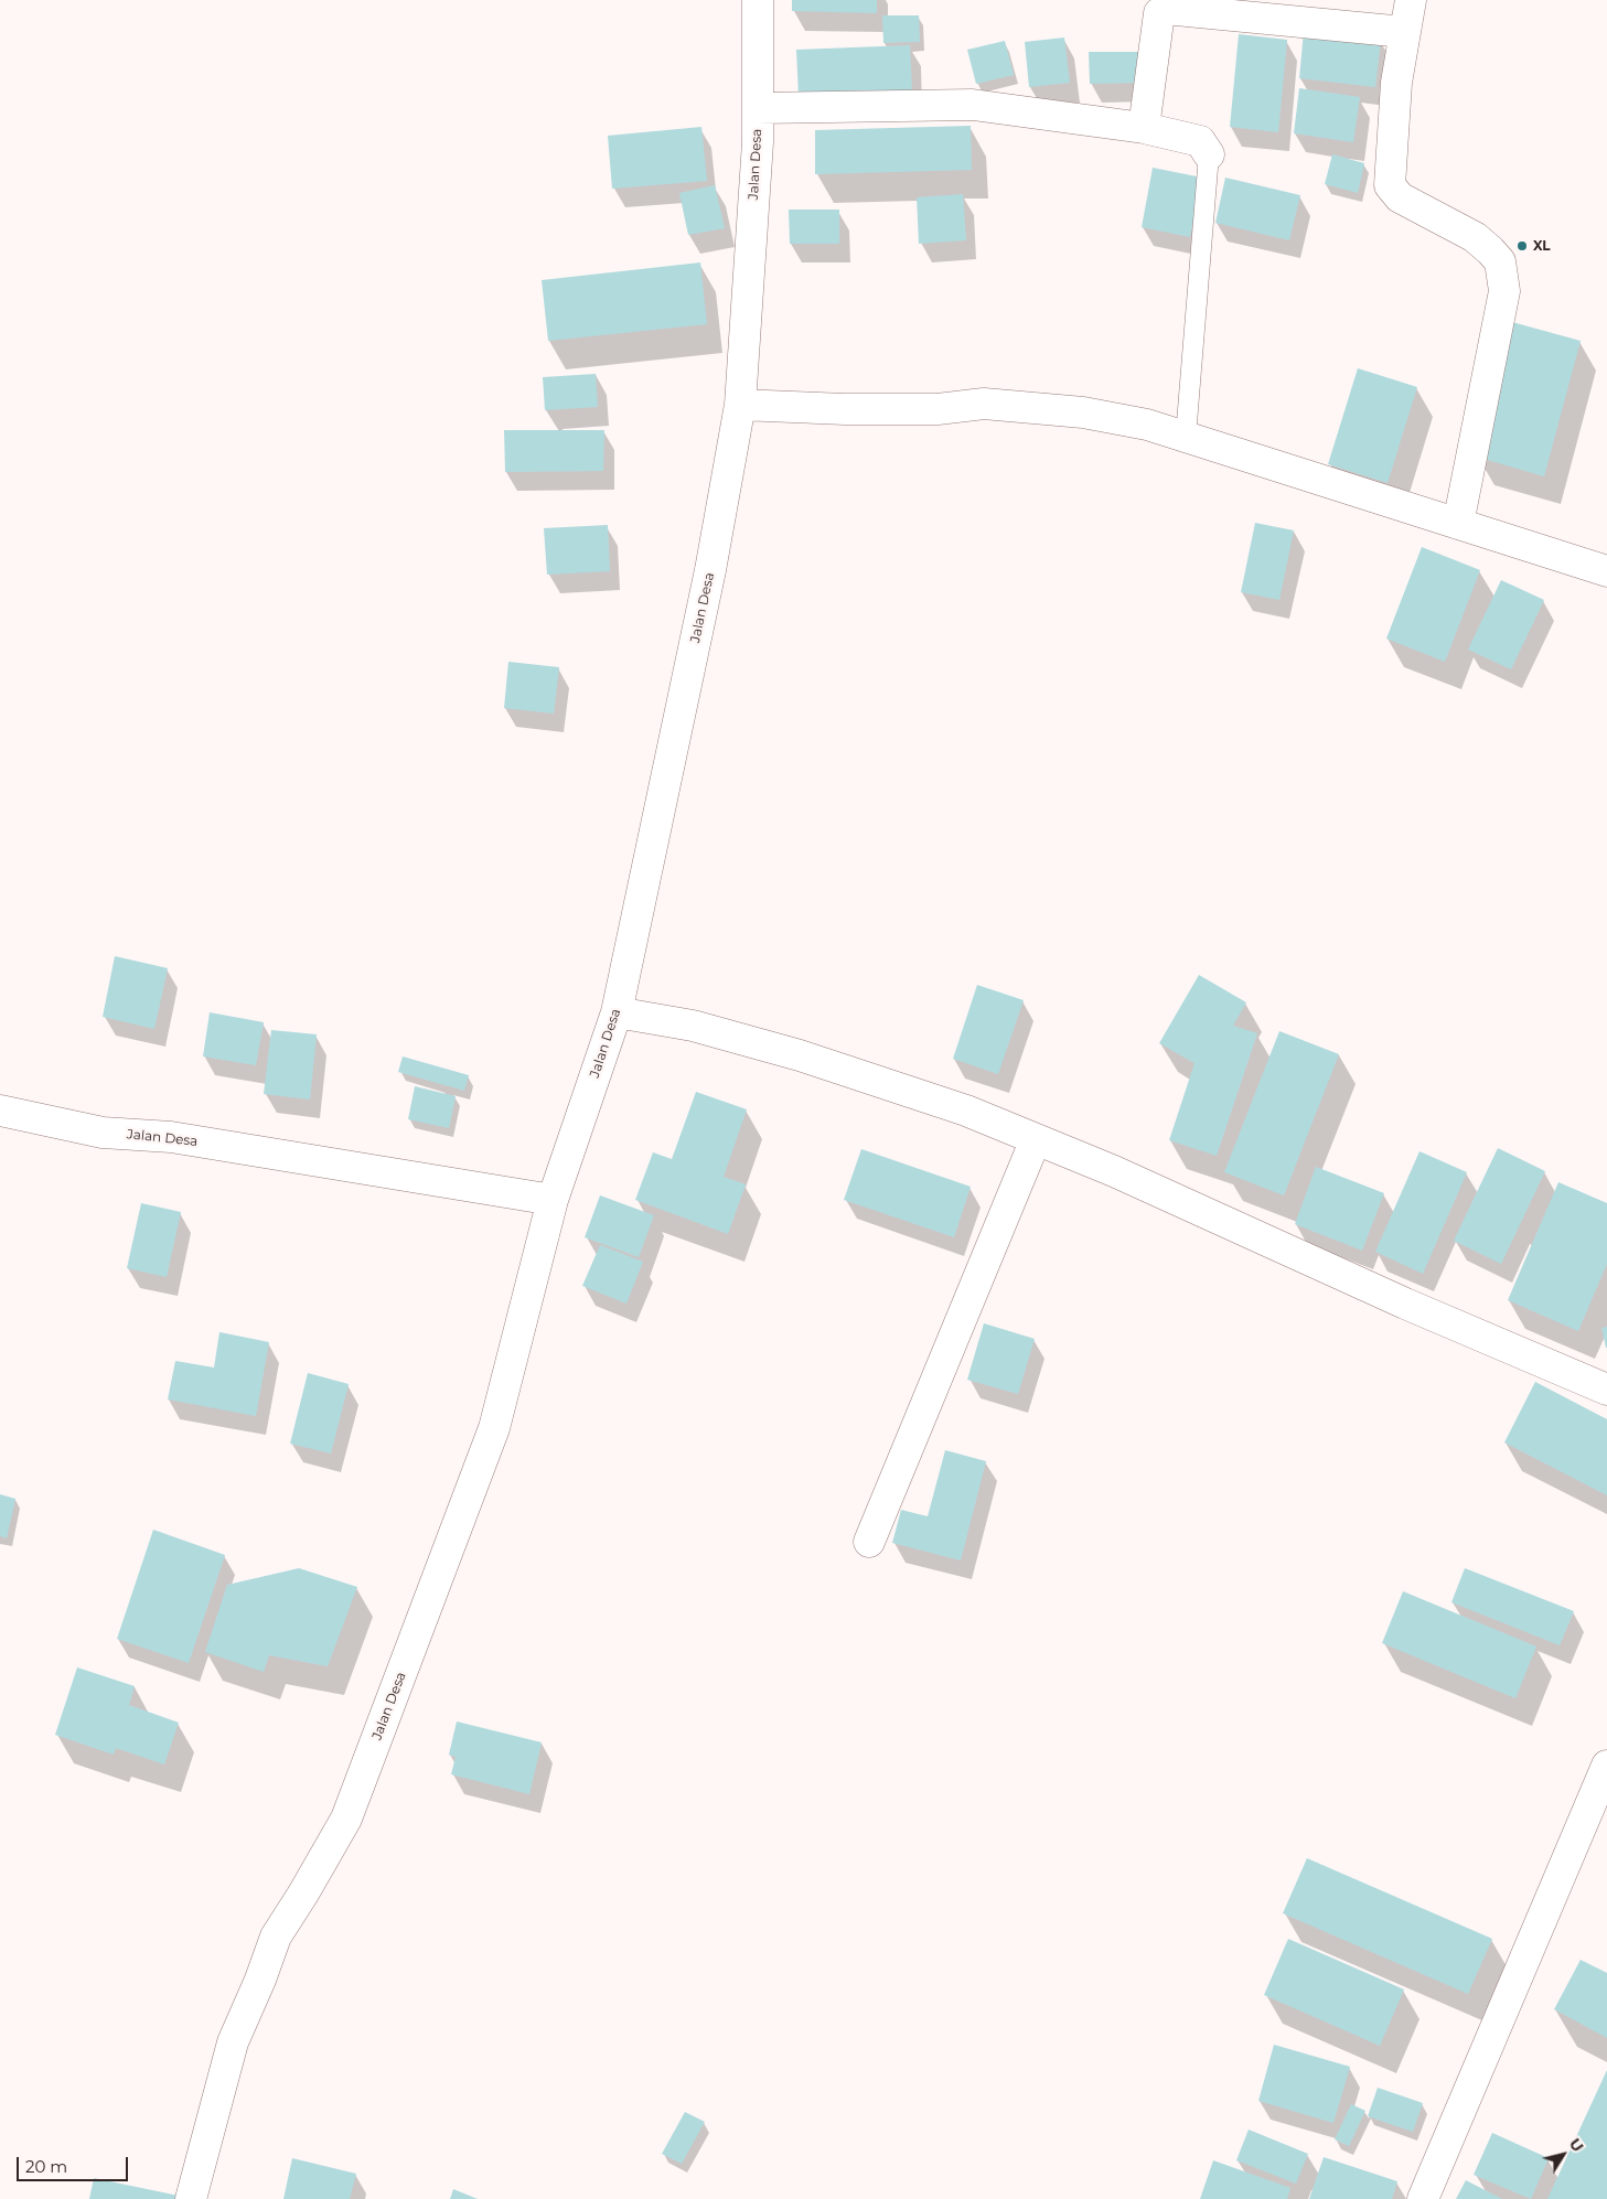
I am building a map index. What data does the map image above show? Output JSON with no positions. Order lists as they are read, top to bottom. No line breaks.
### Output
{"streets":{"street":["Jalan Desa"]},"places":["XL"],"scale_bar":"20 m","north":"top right"}
